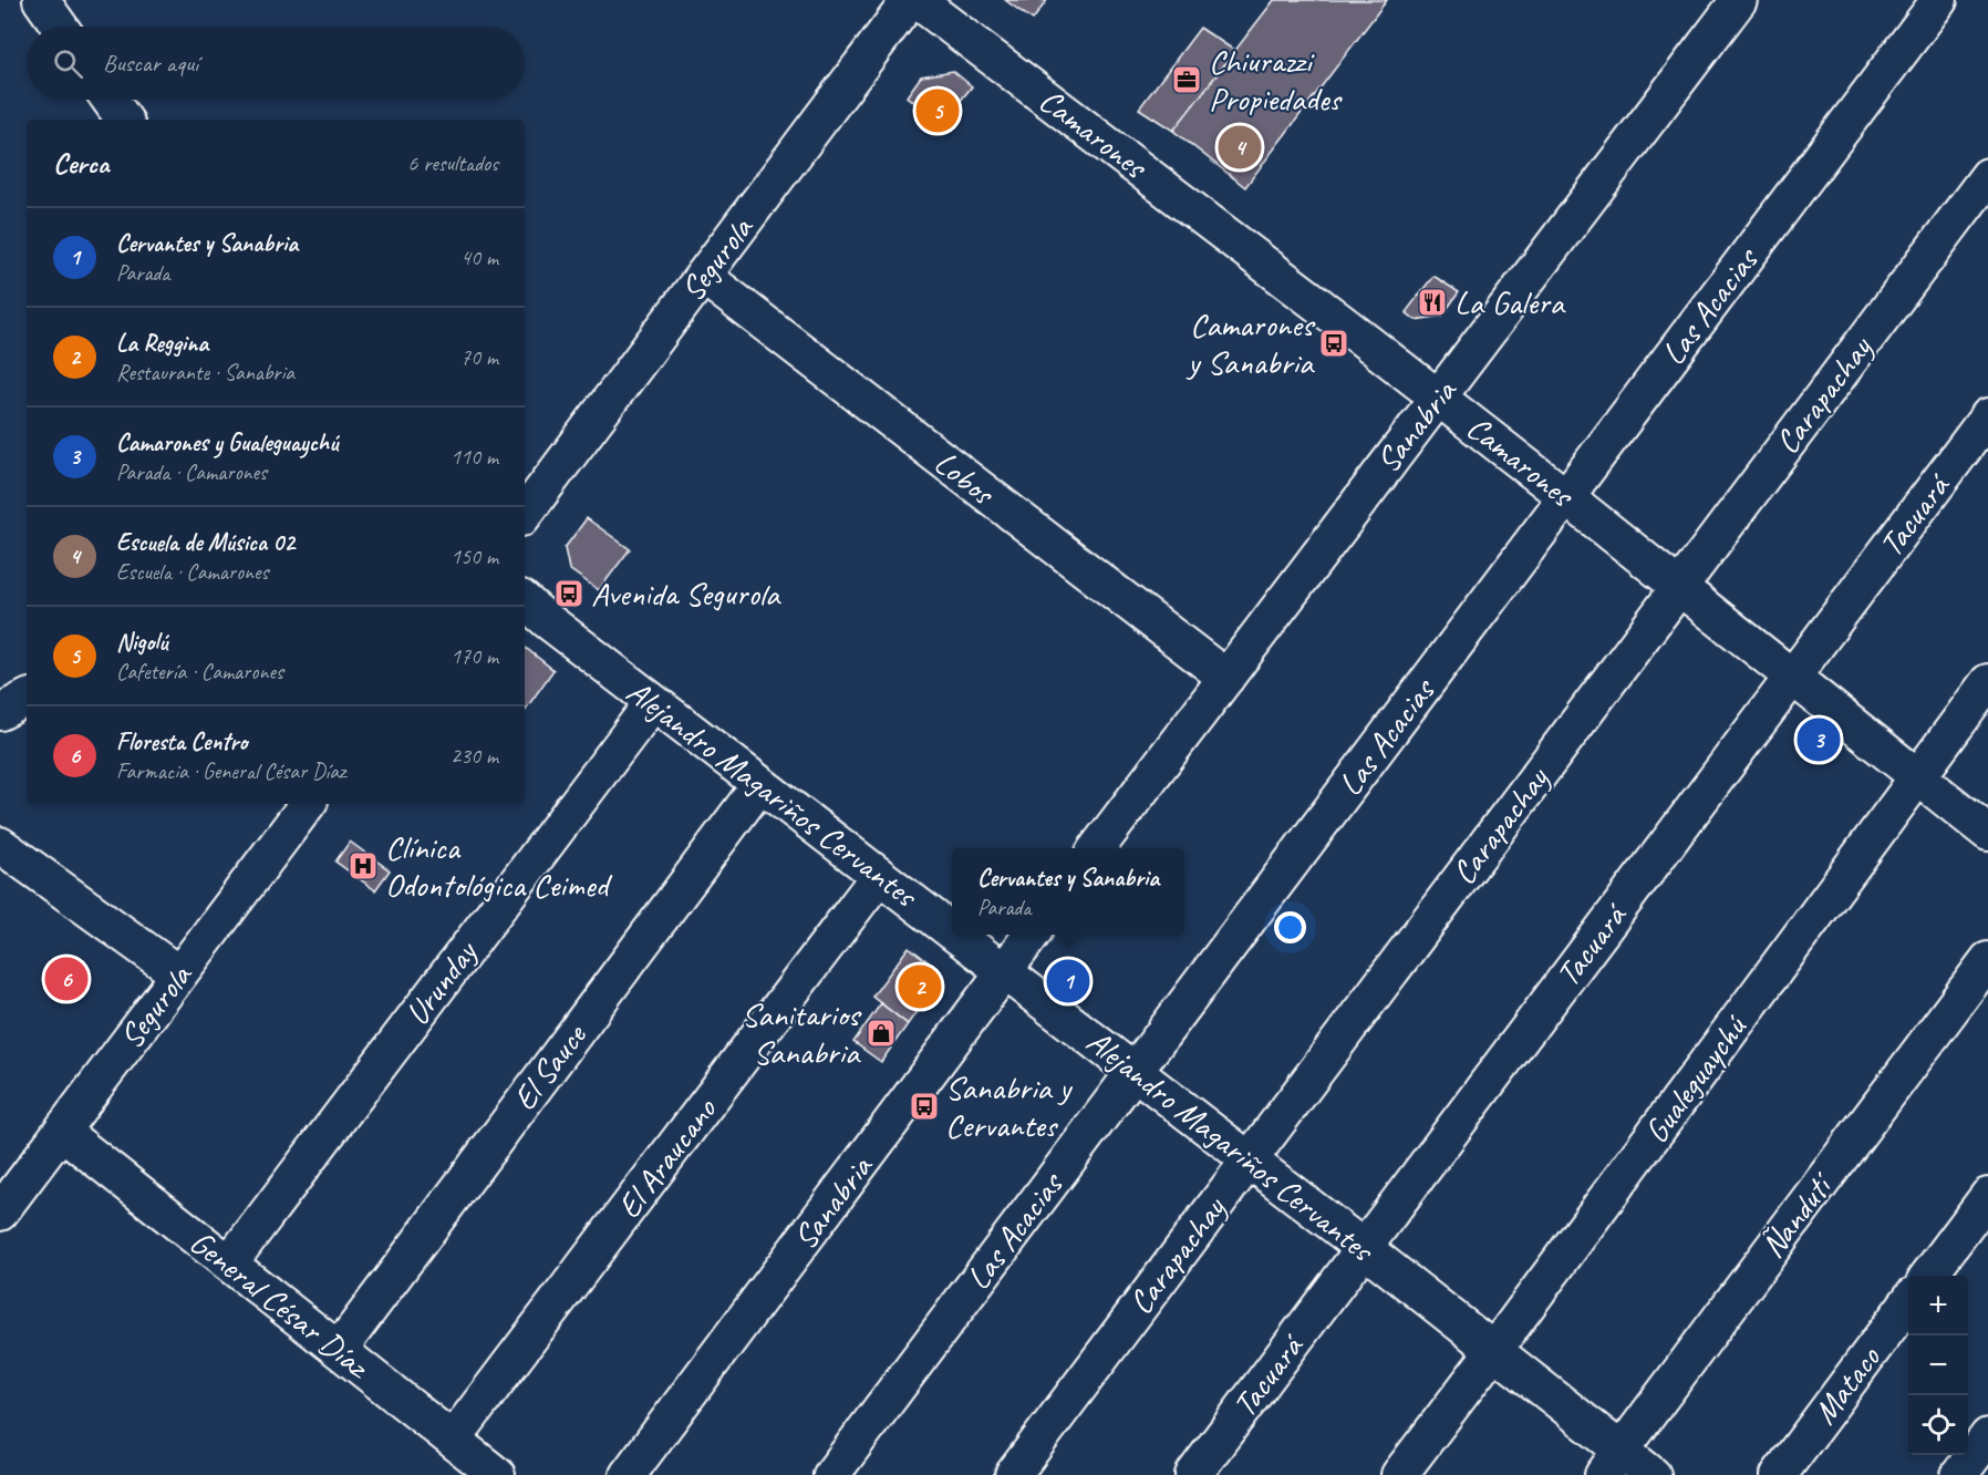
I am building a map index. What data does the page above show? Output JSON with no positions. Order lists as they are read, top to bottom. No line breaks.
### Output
{"streets":{"street":["Camarones","Segurola","Las Acacias","Carapachay","Sanabria","Lobos","Tacuará","Alejandro Magariños Cervantes","Urunday","El Sauce","Gualeguaychú","El Araucano","Ñandutí","General César Díaz","Mataco"]},"crossings":[["Camarones","Las Acacias"],["Camarones","Carapachay"],["Camarones","Sanabria"],["Camarones","Tacuará"],["Camarones","Gualeguaychú"],["Segurola","Lobos"],["Segurola","General César Díaz"],["Las Acacias","Alejandro Magariños Cervantes"],["Carapachay","Alejandro Magariños Cervantes"],["Sanabria","Lobos"],["Sanabria","Alejandro Magariños Cervantes"],["Tacuará","Alejandro Magariños Cervantes"],["Alejandro Magariños Cervantes","Urunday"],["Alejandro Magariños Cervantes","El Sauce"],["Alejandro Magariños Cervantes","Gualeguaychú"],["Alejandro Magariños Cervantes","El Araucano"],["Alejandro Magariños Cervantes","Ñandutí"],["Urunday","General César Díaz"],["El Sauce","General César Díaz"],["El Araucano","General César Díaz"]],"places":{"office":["Chiurazzi Propiedades"],"restaurant":["La Galera"],"bus stop":["Camarones y Sanabria","Avenida Segurola","Sanabria y Cervantes"],"hospital":["Clínica Odontológica Ceimed"],"shop":["Sanitarios Sanabria"]},"page":{"search":"Buscar aquí","pins":["5","4","3","6","1","2"],"heading":["Cerca","6 resultados"],"list":[{"mark":"1","name":"Cervantes y Sanabria","note":"Parada","value":"40 m"},{"mark":"2","name":"La Reggina","note":"Restaurante · Sanabria","value":"70 m"},{"mark":"3","name":"Camarones y Gualeguaychú","note":"Parada · Camarones","value":"110 m"},{"mark":"4","name":"Escuela de Música 02","note":"Escuela · Camarones","value":"150 m"},{"mark":"5","name":"Nigolú","note":"Cafetería · Camarones","value":"170 m"},{"mark":"6","name":"Floresta Centro","note":"Farmacia · General César Díaz","value":"230 m"}],"popup":["Cervantes y Sanabria","Parada"],"map_buttons":["+","−"]}}
